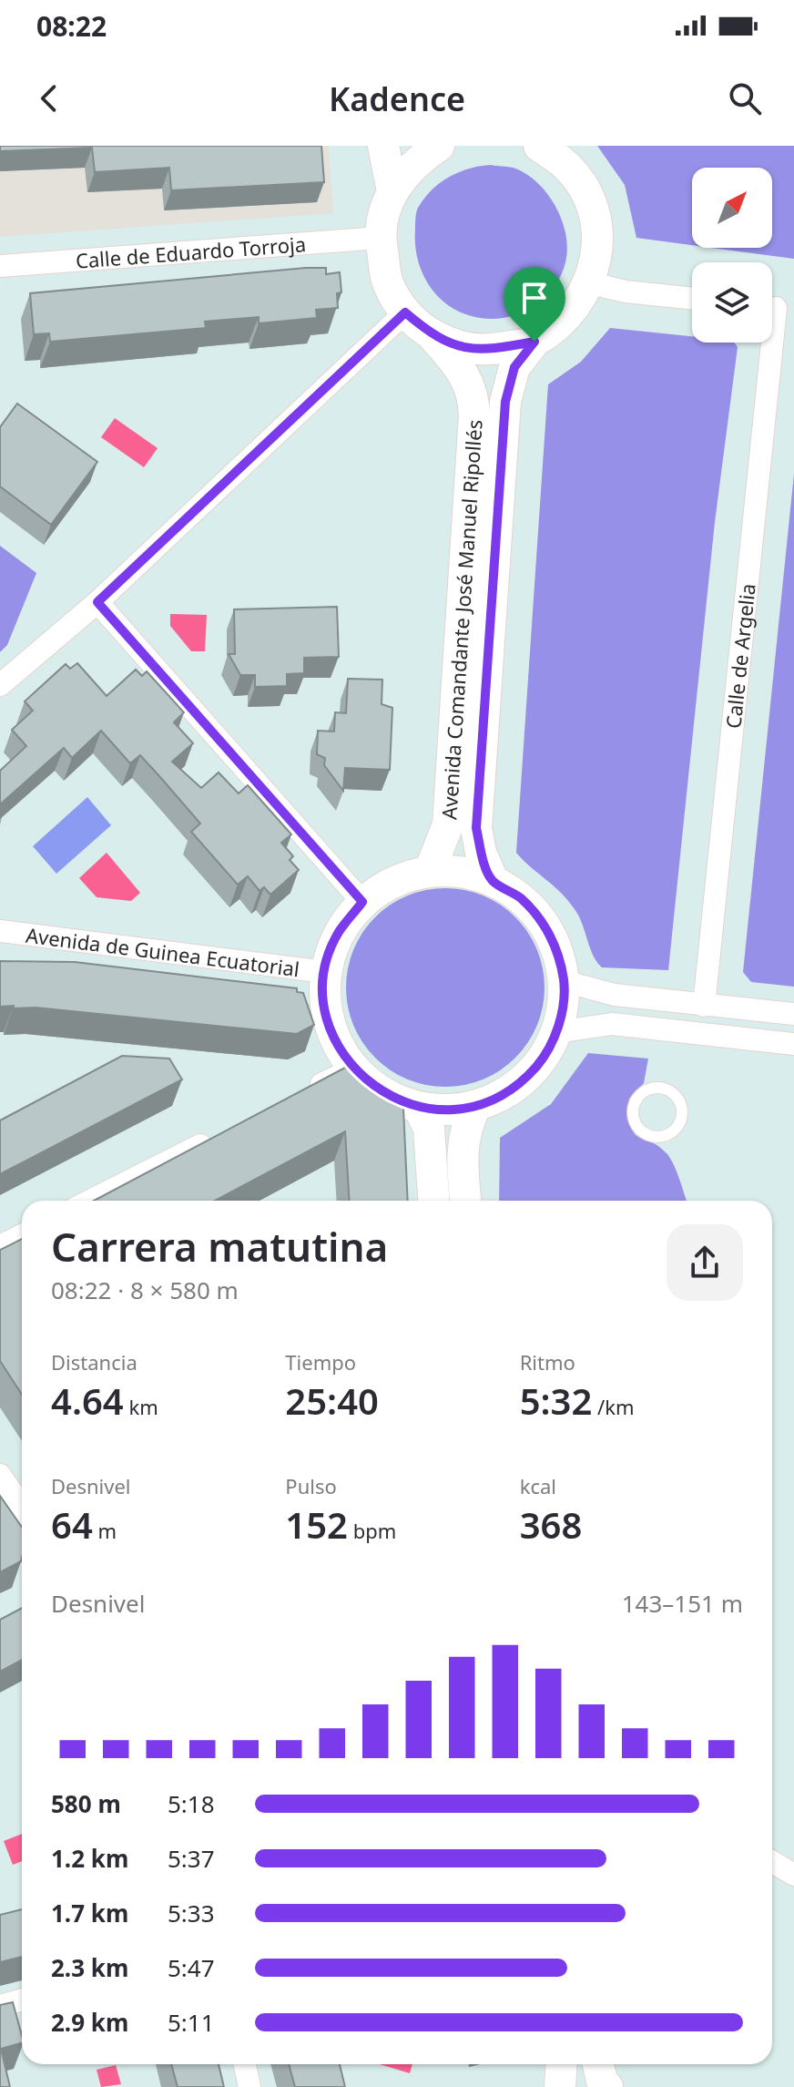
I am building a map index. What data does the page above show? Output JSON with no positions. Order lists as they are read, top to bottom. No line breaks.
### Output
{"streets":{"street":["Calle de Eduardo Torroja","Avenida Comandante José Manuel Ripollés","Calle de Argelia","Avenida de Guinea Ecuatorial"]},"crossings":[["Avenida Comandante José Manuel Ripollés","Avenida de Guinea Ecuatorial"]],"north":"top right","page":{"status":"08:22","header":"Kadence","heading":["Carrera matutina","08:22 · 8 × 580 m"],"stats":[["Distancia","4.64 km"],["Tiempo","25:40"],["Ritmo","5:32 /km"],["Desnivel","64 m"],["Pulso","152 bpm"],["kcal","368"]],"chart":["Desnivel","143–151 m"],"list":[{"name":"580 m","note":"5:18"},{"name":"1.2 km","note":"5:37"},{"name":"1.7 km","note":"5:33"},{"name":"2.3 km","note":"5:47"},{"name":"2.9 km","note":"5:11"}]}}
